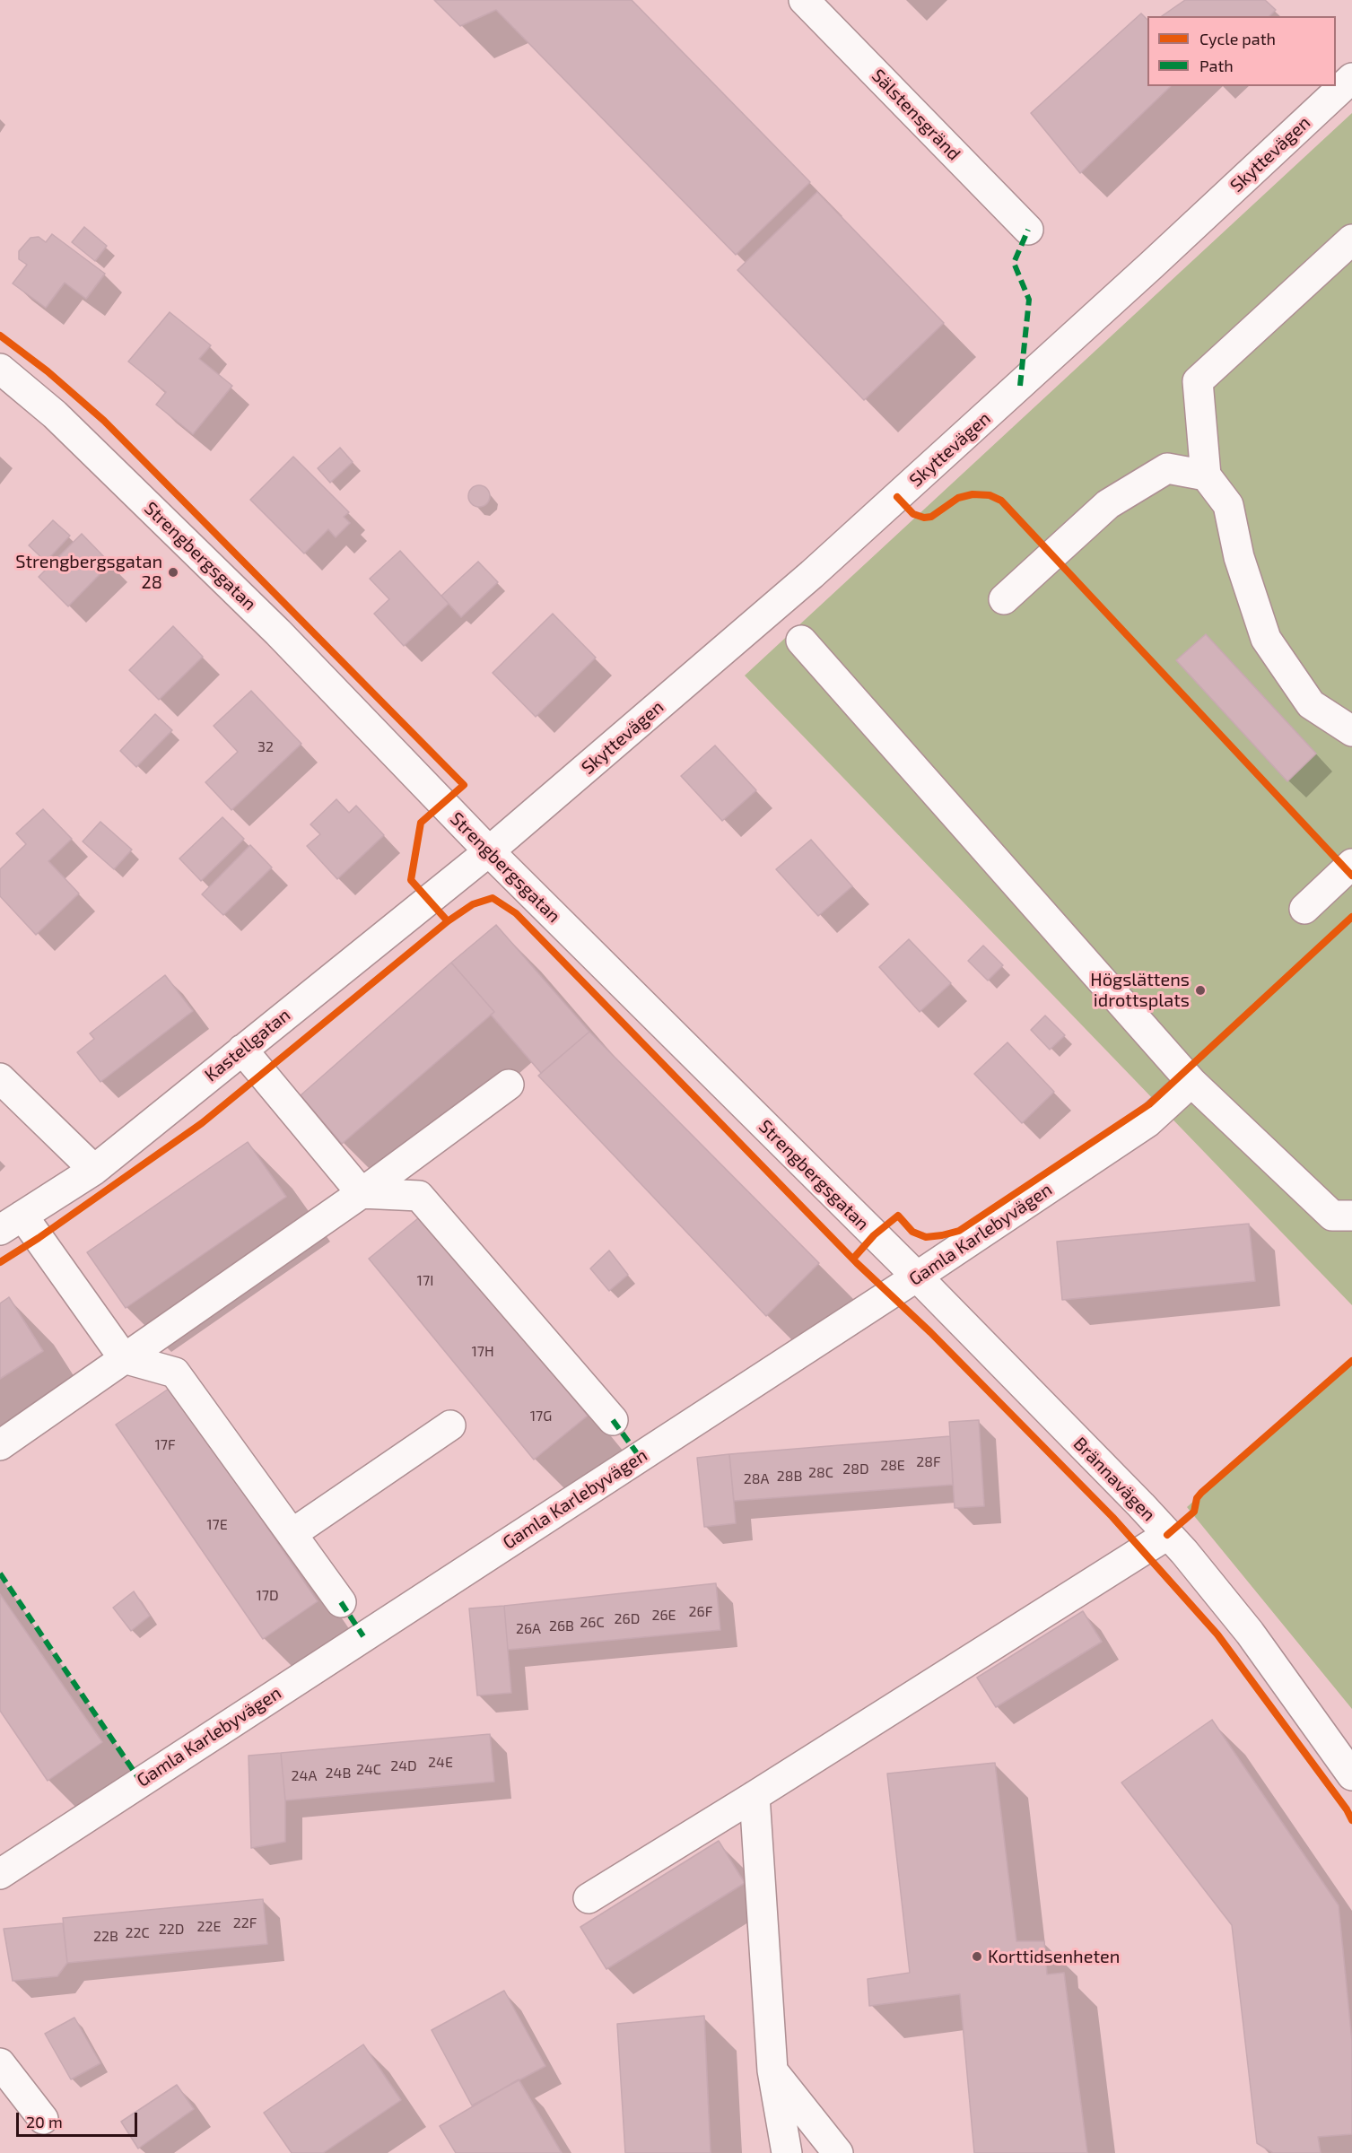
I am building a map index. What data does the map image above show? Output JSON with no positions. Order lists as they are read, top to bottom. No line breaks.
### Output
{"streets":{"street":["Sälstensgränd","Skyttevägen","Strengbergsgatan","Kastellgatan","Gamla Karlebyvägen","Brännavägen"]},"crossings":[["Skyttevägen","Strengbergsgatan"],["Skyttevägen","Kastellgatan"],["Strengbergsgatan","Kastellgatan"],["Strengbergsgatan","Gamla Karlebyvägen"],["Strengbergsgatan","Brännavägen"],["Gamla Karlebyvägen","Brännavägen"]],"places":["Strengbergsgatan 28","Högslättens idrottsplats","Korttidsenheten"],"house_numbers":["32","17I","17H","17G","17F","28F","28E","28D","28C","28B","28A","17E","17D","26F","26E","26D","26C","26B","26A","24E","24D","24C","24B","24A","22F","22E","22D","22C","22B"],"legend":["Cycle path","Path"],"scale_bar":"20 m"}
